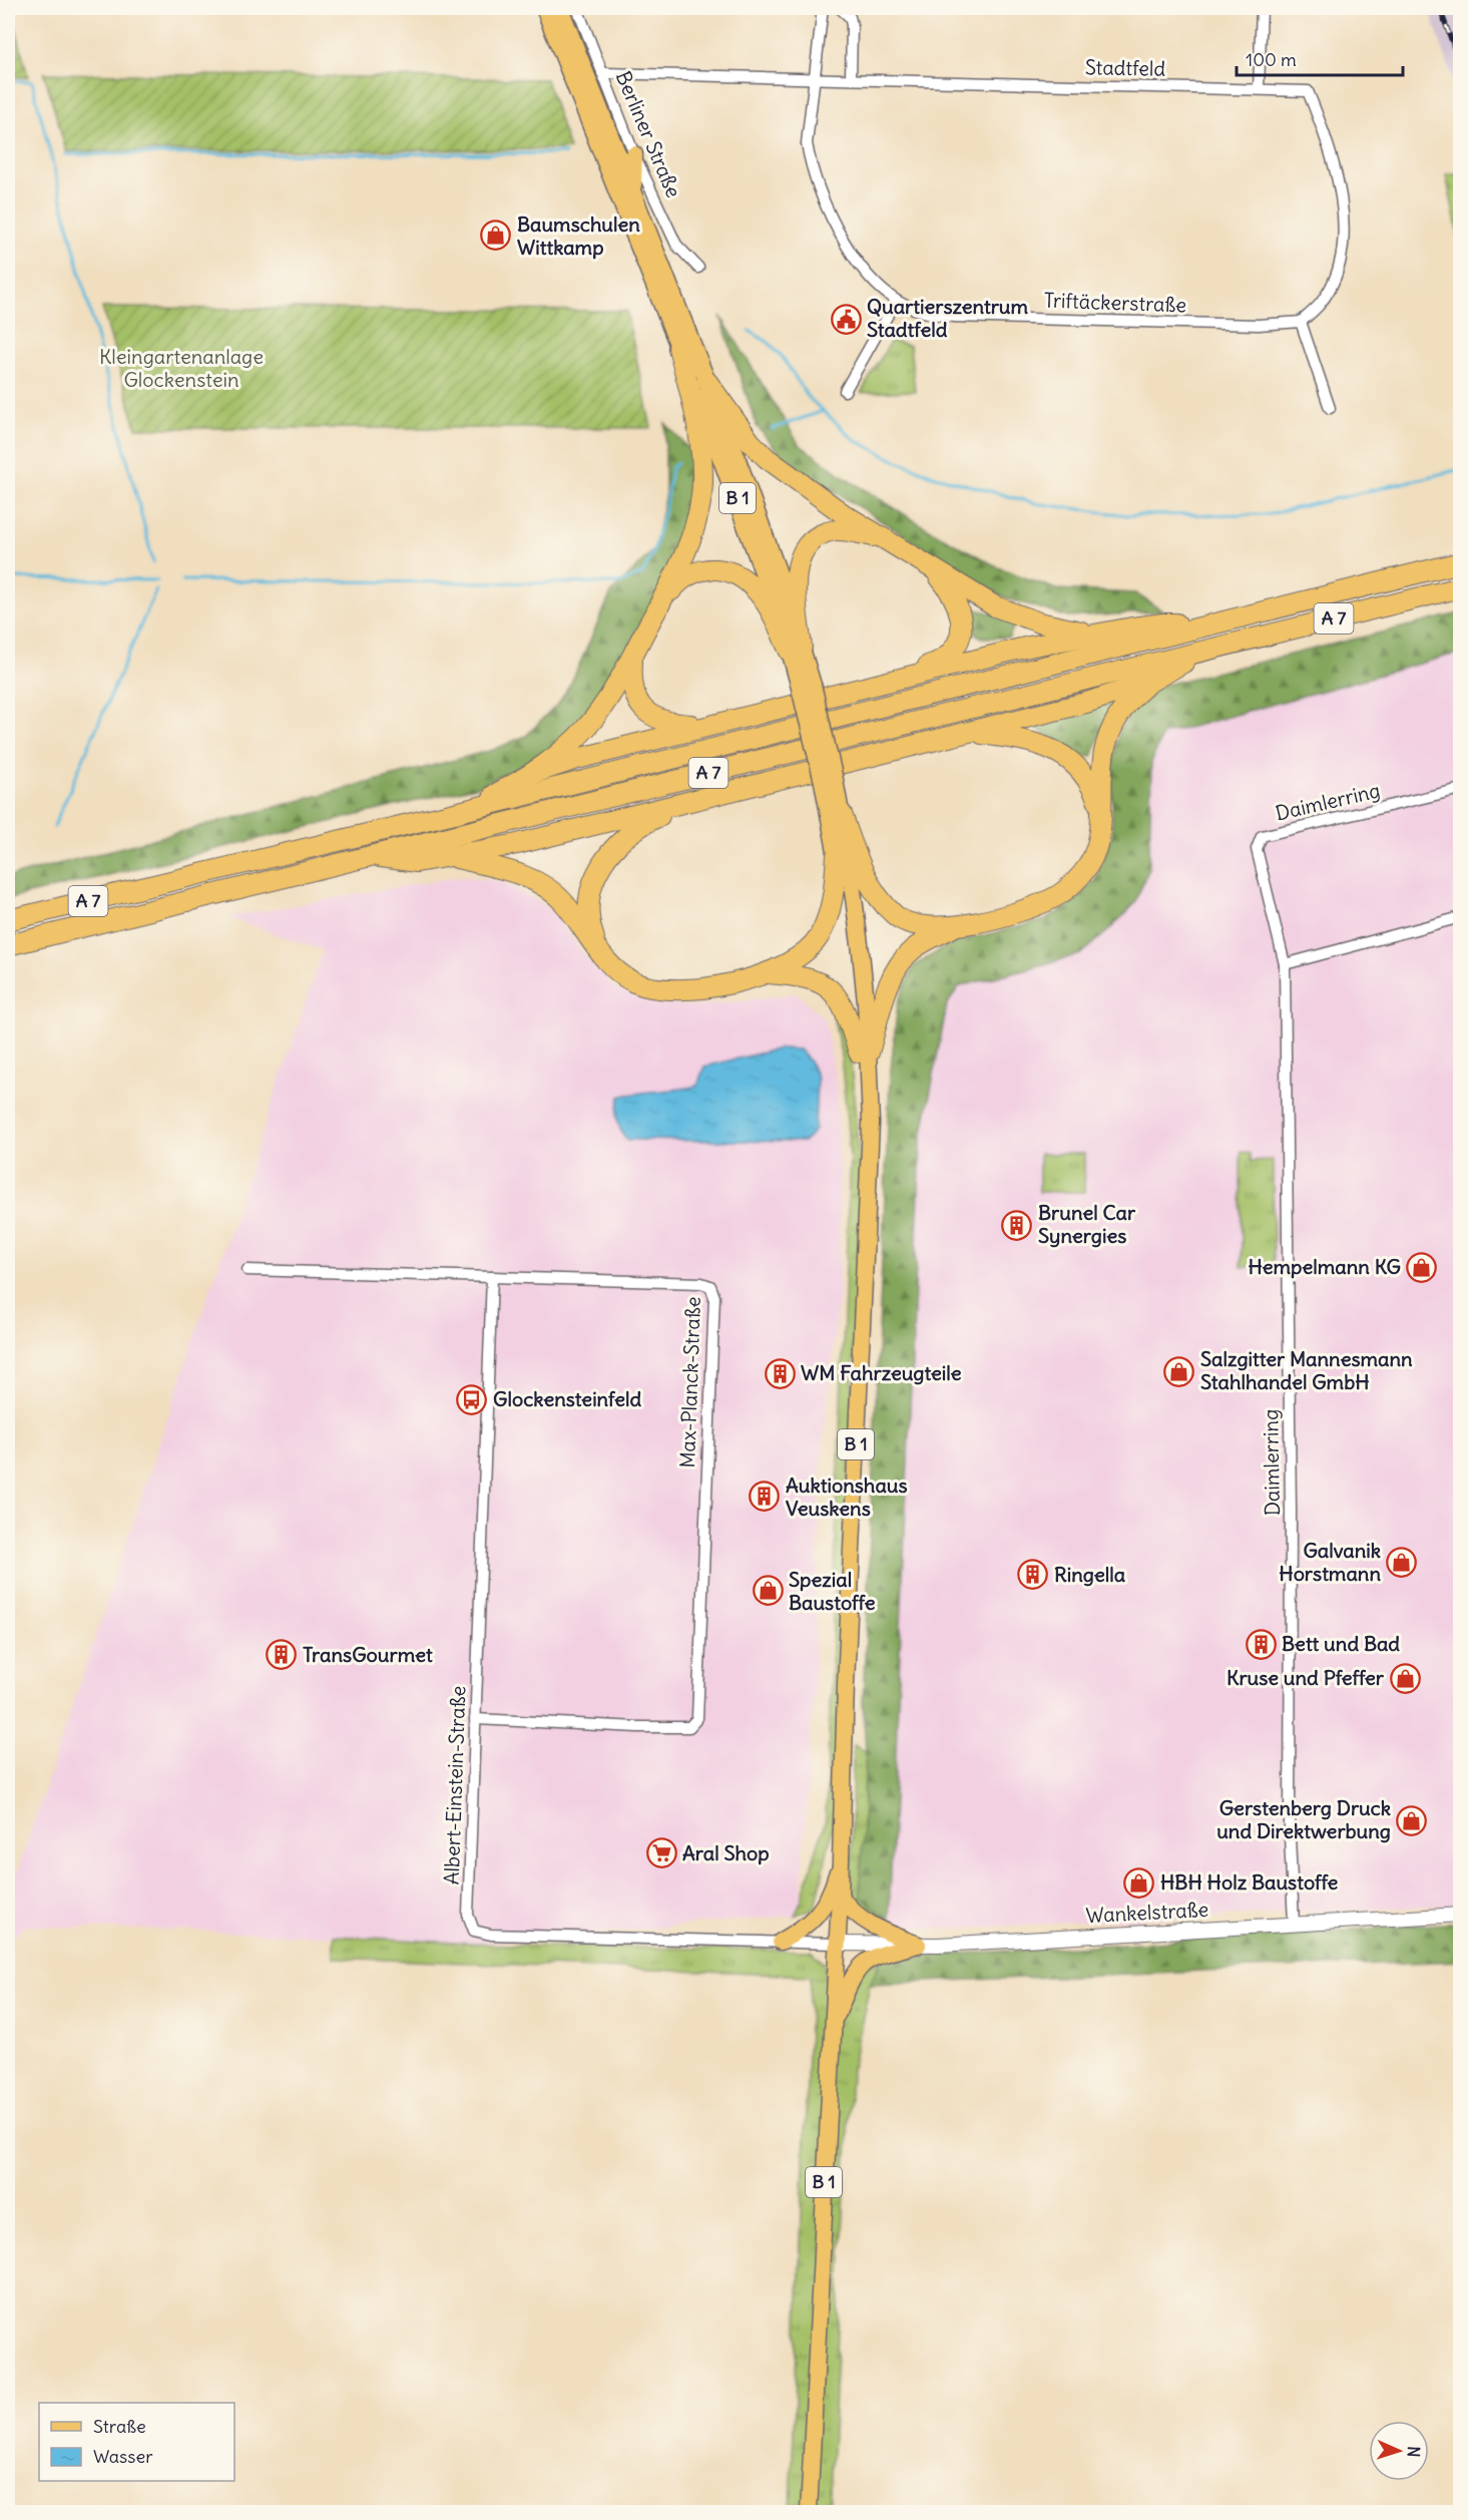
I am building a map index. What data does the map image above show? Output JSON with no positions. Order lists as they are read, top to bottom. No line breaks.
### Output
{"streets":{"highway":["A 7"],"main road":["B 1"],"street":["Stadtfeld","Berliner Straße","Triftäckerstraße","Daimlerring","Max-Planck-Straße","Albert-Einstein-Straße","Wankelstraße"]},"crossings":[["Stadtfeld","Berliner Straße"],["Stadtfeld","Triftäckerstraße"],["B 1","Albert-Einstein-Straße"],["B 1","Wankelstraße"],["Daimlerring","Wankelstraße"],["Max-Planck-Straße","Albert-Einstein-Straße"],["Albert-Einstein-Straße","Wankelstraße"]],"parks":["Kleingartenanlage Glockenstein"],"places":{"shop":["Baumschulen Wittkamp","Hempelmann KG","Salzgitter Mannesmann Stahlhandel GmbH","Galvanik Horstmann","Spezial Baustoffe","Kruse und Pfeffer","Gerstenberg Druck und Direktwerbung","HBH Holz Baustoffe"],"public building":["Quartierszentrum Stadtfeld"],"building":["Brunel Car Synergies","WM Fahrzeugteile","Auktionshaus Veuskens","Ringella","Bett und Bad","TransGourmet"],"bus stop":["Glockensteinfeld"],"supermarket":["Aral Shop"]},"legend":["Straße","Wasser"],"scale_bar":"100 m","north":"right"}
